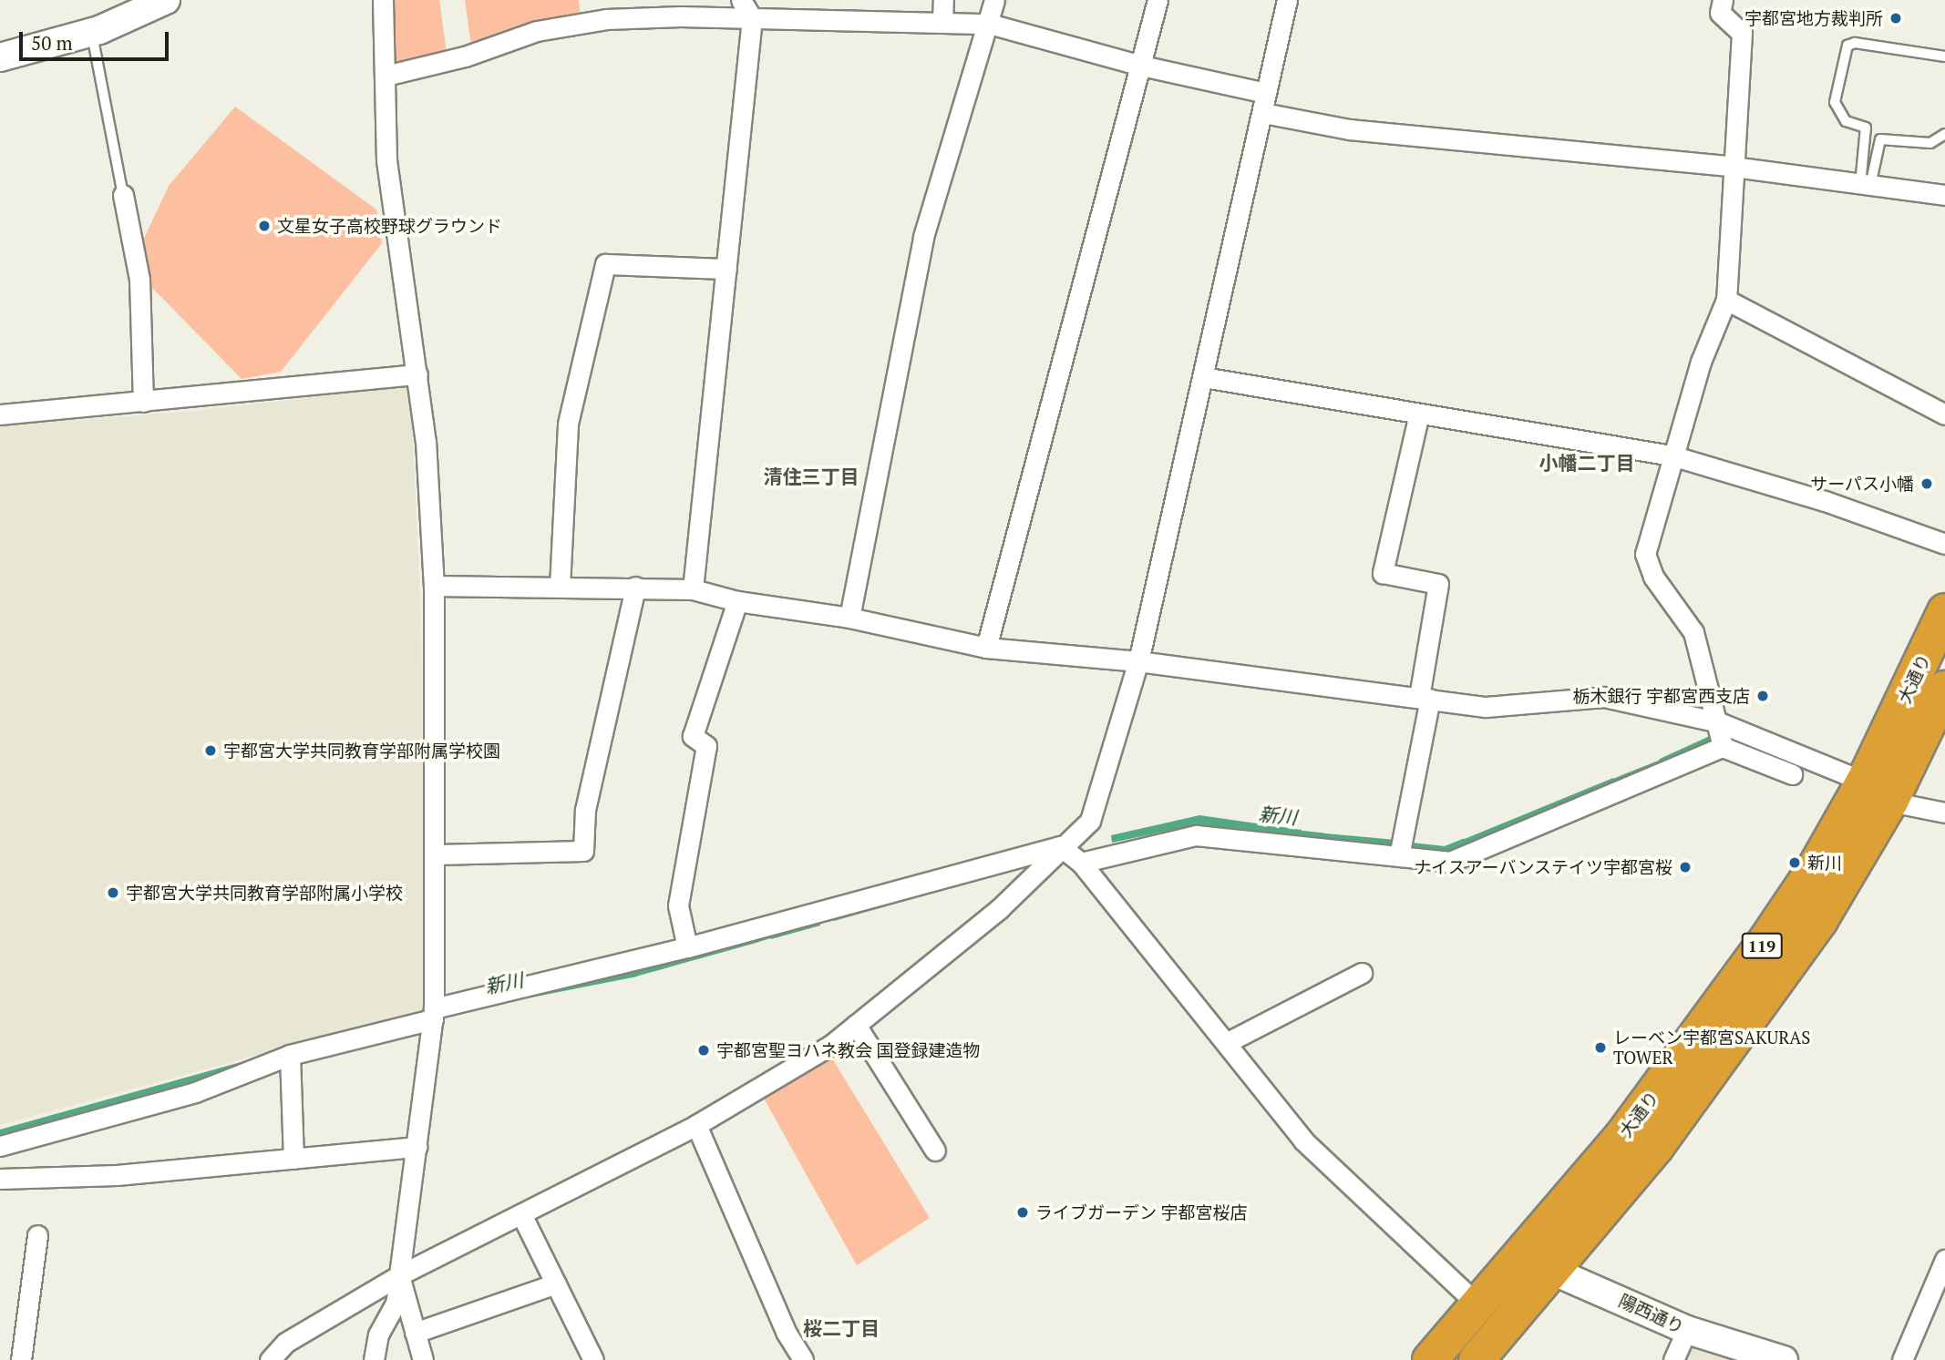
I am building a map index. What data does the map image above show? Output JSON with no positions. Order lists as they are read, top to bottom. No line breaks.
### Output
{"streets":{"highway":["大通り","119"],"street":["陽西通り"]},"crossings":[["大通り","陽西通り"]],"districts":["小幡二丁目","清住三丁目","桜二丁目"],"water":["新川"],"places":["宇都宮地方裁判所","文星女子高校野球グラウンド","サーパス小幡","栃木銀行 宇都宮西支店","宇都宮大学共同教育学部附属学校園","新川","ナイスアーバンステイツ宇都宮桜","宇都宮大学共同教育学部附属小学校","レーベン宇都宮SAKURAS TOWER","宇都宮聖ヨハネ教会 国登録建造物","ライブガーデン 宇都宮桜店"],"scale_bar":"50 m"}
